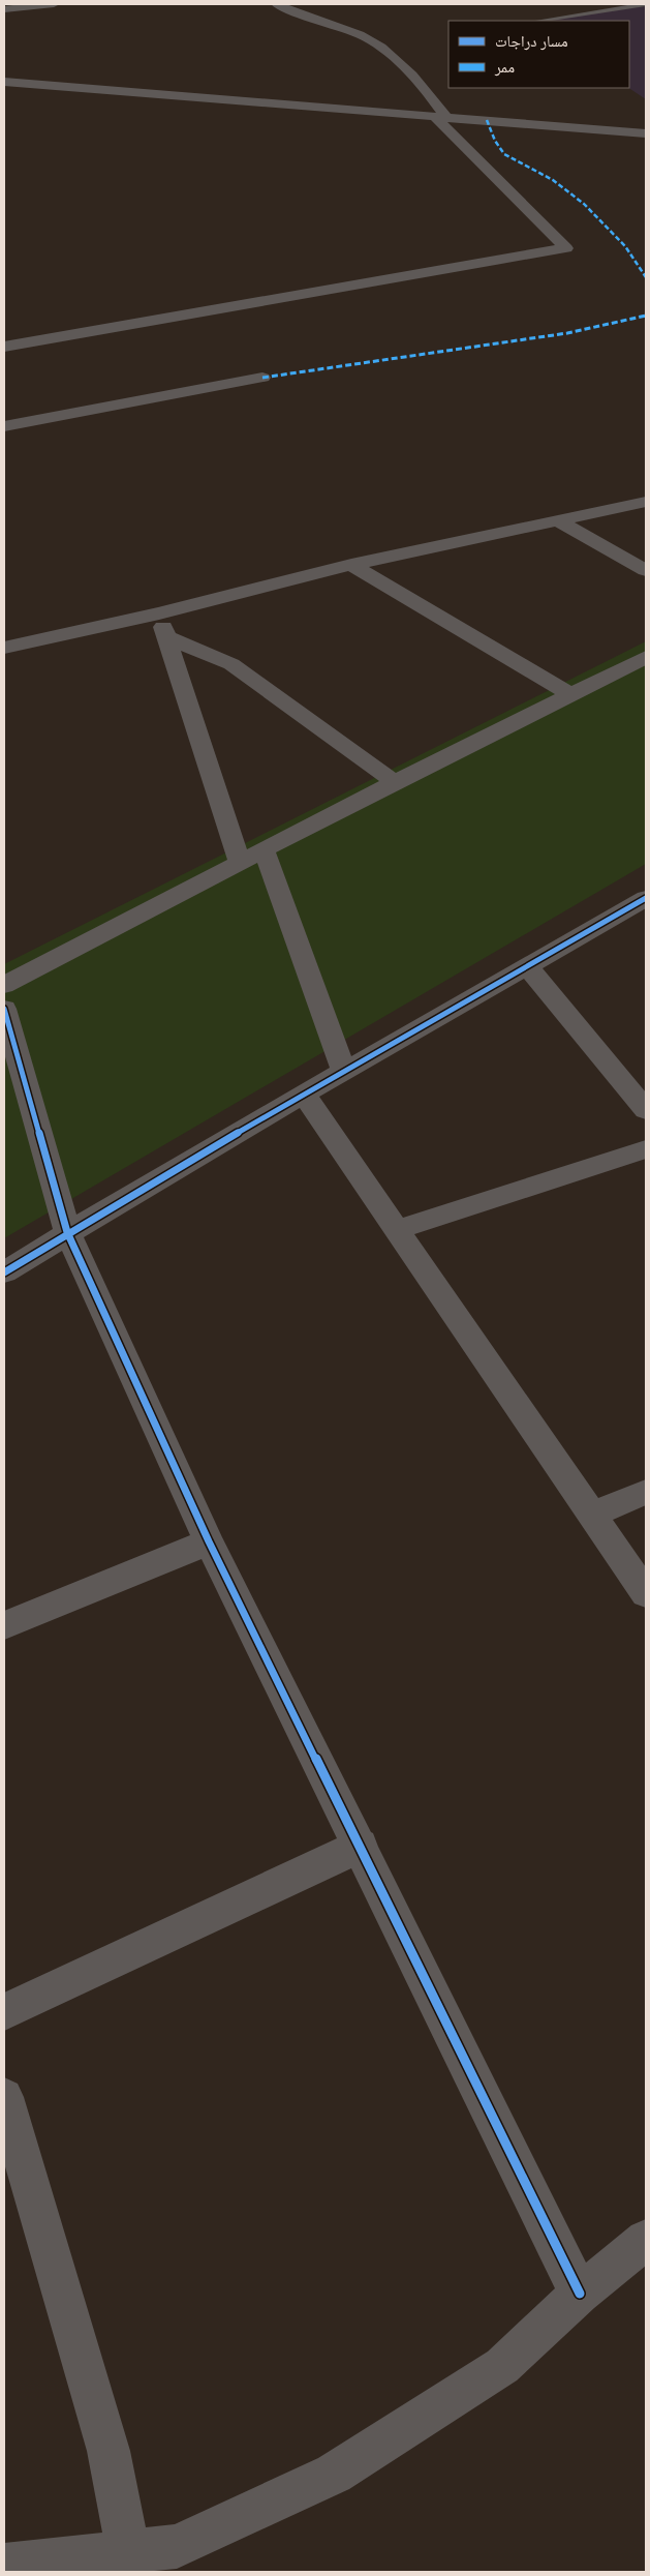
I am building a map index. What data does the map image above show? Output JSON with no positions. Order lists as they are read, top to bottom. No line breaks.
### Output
{"legend":["مسار دراجات","ممر"]}
